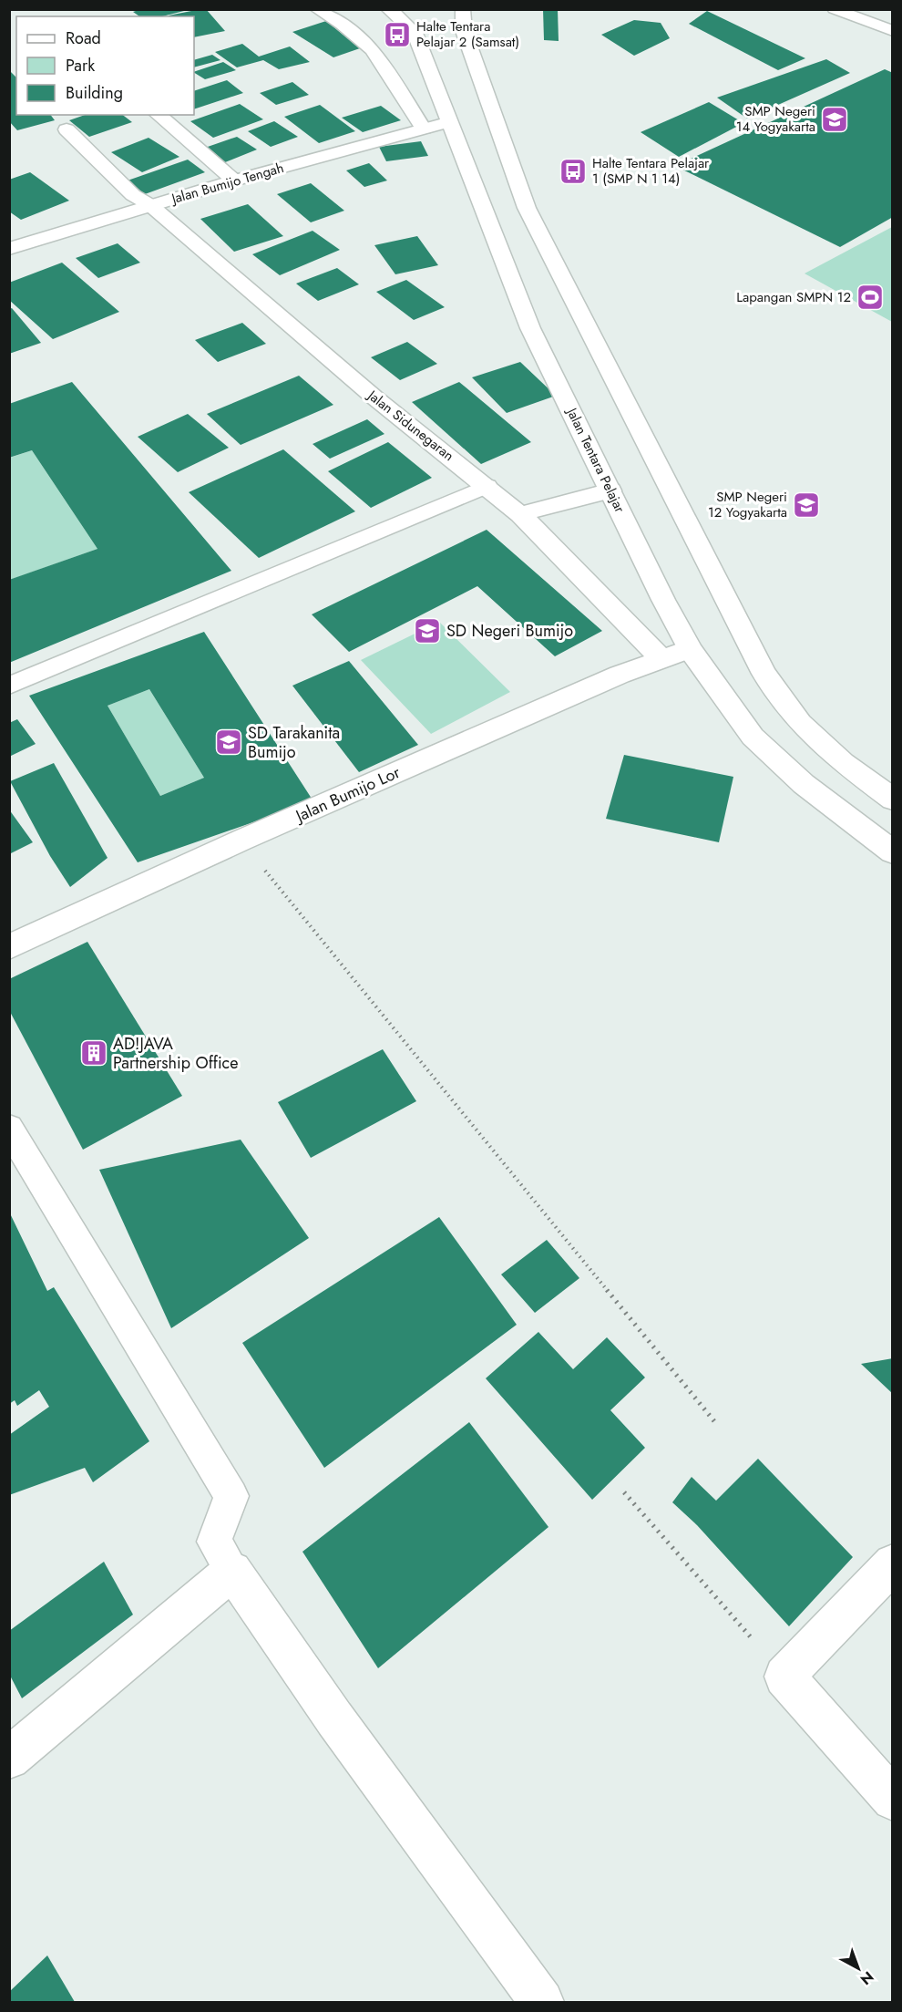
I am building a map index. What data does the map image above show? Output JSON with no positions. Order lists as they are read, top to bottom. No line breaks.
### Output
{"streets":{"street":["Jalan Bumijo Tengah","Jalan Sidunegaran","Jalan Tentara Pelajar","Jalan Bumijo Lor"]},"crossings":[["Jalan Bumijo Tengah","Jalan Sidunegaran"],["Jalan Bumijo Tengah","Jalan Tentara Pelajar"],["Jalan Sidunegaran","Jalan Bumijo Lor"],["Jalan Tentara Pelajar","Jalan Bumijo Lor"]],"places":{"bus stop":["Halte Tentara Pelajar 2 (Samsat)","Halte Tentara Pelajar 1 (SMP N 1 14)"],"school or university":["SMP Negeri 14 Yogyakarta","SMP Negeri 12 Yogyakarta","SD Negeri Bumijo","SD Tarakanita Bumijo"],"sports":["Lapangan SMPN 12"],"building":["AD!JAVA Partnership Office"]},"legend":["Road","Park","Building"],"north":"bottom right"}
